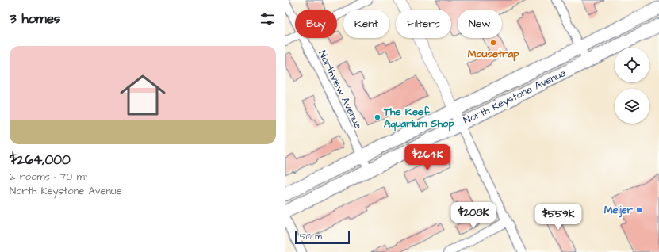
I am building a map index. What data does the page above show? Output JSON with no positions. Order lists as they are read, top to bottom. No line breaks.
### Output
{"streets":{"main road":["North Keystone Avenue"],"street":["Northview Avenue"]},"crossings":[["Northview Avenue","North Keystone Avenue"]],"places":["Mousetrap","The Reef Aquarium Shop","Meijer"],"scale_bar":"50 m","page":{"heading":"3 homes","chip":["Buy","Rent","Filters","New"],"list":[{"name":"$264,000","note":"2 rooms · 70 m² · North Keystone Avenue"}],"price":["$264K","$208K","$559K"],"scale":"50 m"}}
